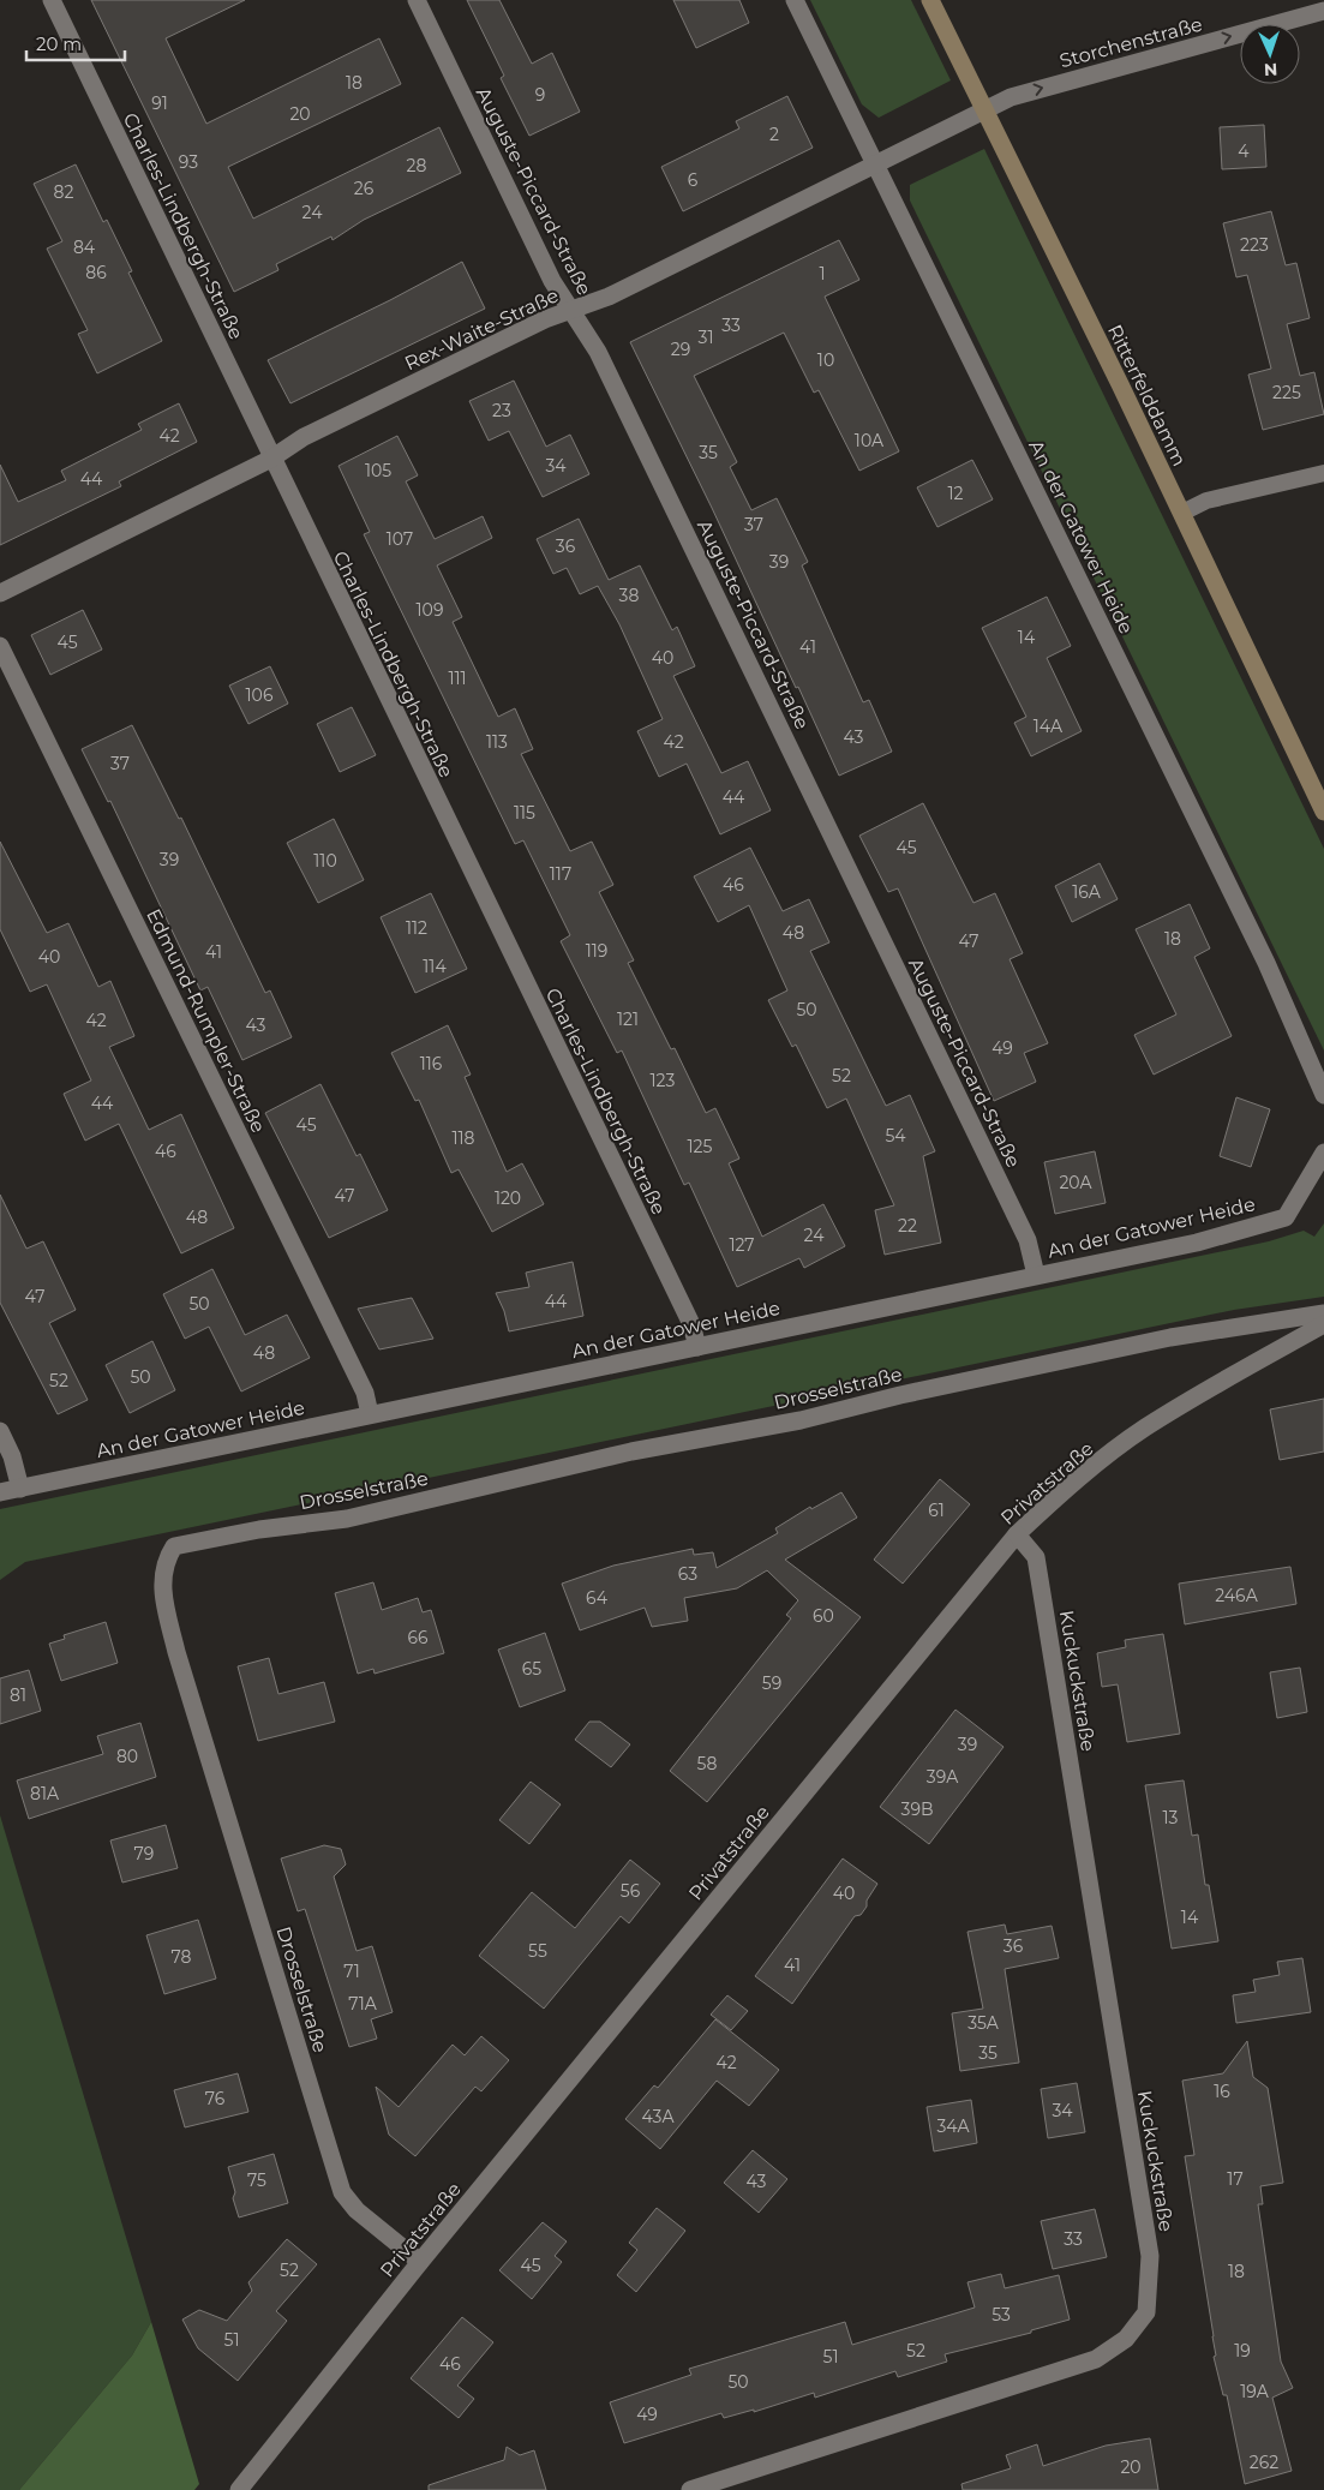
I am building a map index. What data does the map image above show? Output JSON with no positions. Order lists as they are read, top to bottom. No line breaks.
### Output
{"streets":{"main road":["Ritterfelddamm"],"street":["Storchenstraße","Auguste-Piccard-Straße","Charles-Lindbergh-Straße","Rex-Waite-Straße","An der Gatower Heide","Edmund-Rumpler-Straße","Drosselstraße","Privatstraße","Kuckuckstraße"]},"crossings":[["Storchenstraße","Rex-Waite-Straße"],["Storchenstraße","Ritterfelddamm"],["Auguste-Piccard-Straße","Rex-Waite-Straße"],["Auguste-Piccard-Straße","An der Gatower Heide"],["Charles-Lindbergh-Straße","Rex-Waite-Straße"],["Charles-Lindbergh-Straße","An der Gatower Heide"],["Rex-Waite-Straße","Ritterfelddamm"],["Rex-Waite-Straße","An der Gatower Heide"],["An der Gatower Heide","Edmund-Rumpler-Straße"],["Drosselstraße","Privatstraße"],["Privatstraße","Kuckuckstraße"]],"one_way":["Storchenstraße"],"house_numbers":["18","9","91","20","2","4","93","28","6","26","82","24","223","84","86","1","33","31","29","10","225","23","42","10A","35","34","105","44","12","37","107","36","39","38","109","14","45","41","40","111","106","14A","43","113","42","37","44","115","45","39","110","117","46","16A","112","48","18","47","119","41","40","114","50","121","42","43","49","116","52","123","44","45","54","118","125","46","20A","47","120","48","22","24","127","47","44","50","48","50","52","61","63","246A","64","60","66","65","59","81","39","80","58","39A","81A","39B","13","79","56","40","14","36","55","78","41","71","71A","35A","35","42","16","76","34","43A","34A","17","75","43","33","45","52","18","53","51","52","19","51","46","50","19A","49","262","20"],"scale_bar":"20 m","north":"bottom"}
